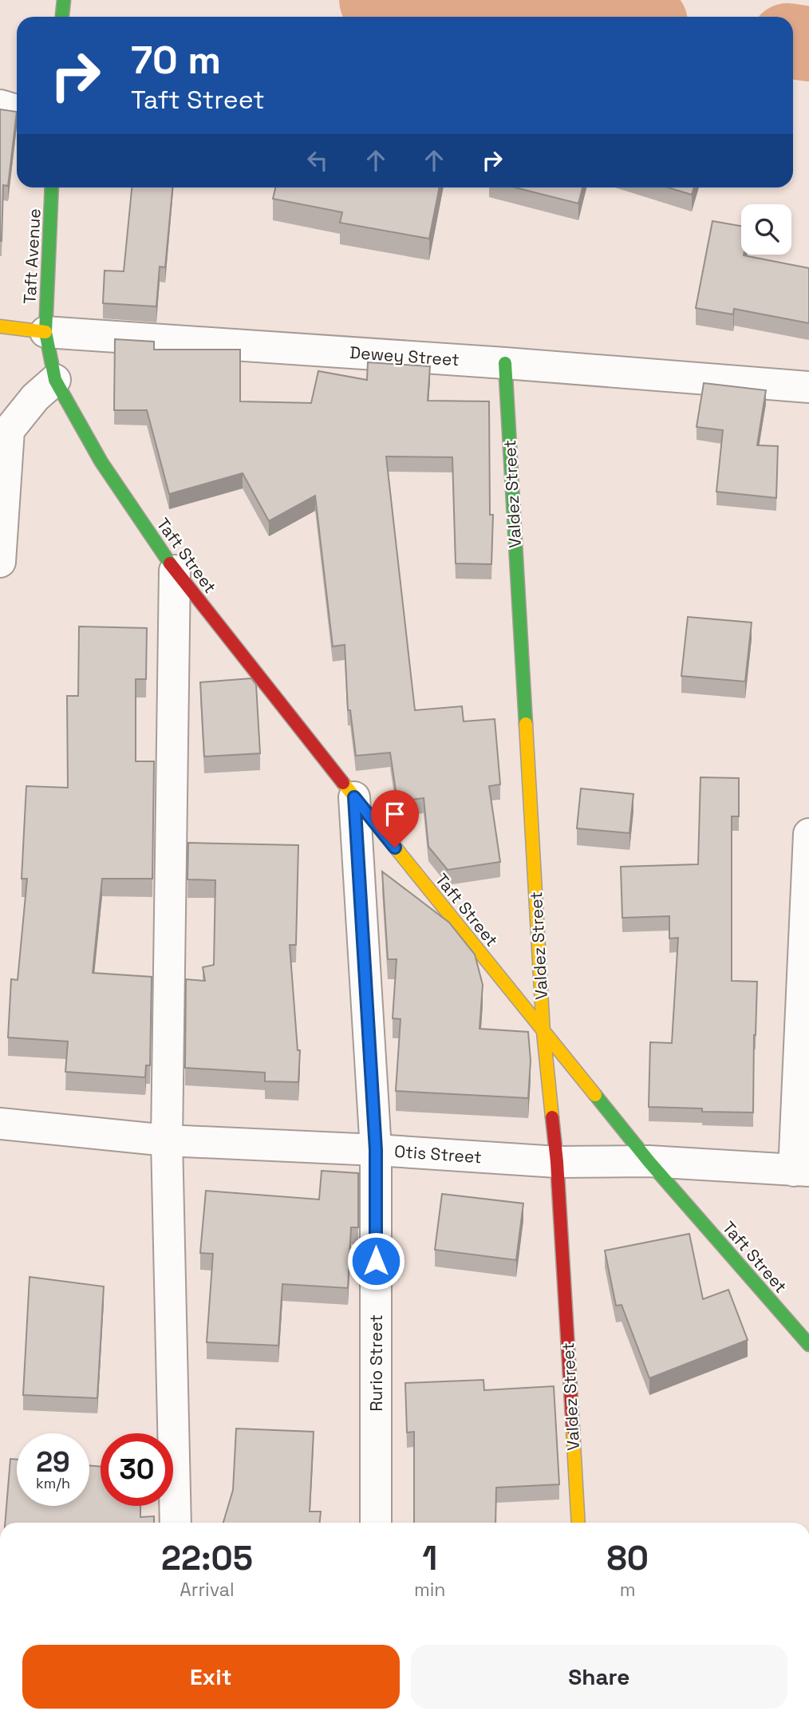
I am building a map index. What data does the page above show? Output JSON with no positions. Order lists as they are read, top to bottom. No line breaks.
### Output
{"streets":{"street":["Taft Avenue","Dewey Street","Valdez Street","Taft Street","Otis Street","Rurio Street"]},"crossings":[["Taft Avenue","Dewey Street"],["Taft Avenue","Taft Street"],["Dewey Street","Valdez Street"],["Dewey Street","Taft Street"],["Valdez Street","Taft Street"],["Valdez Street","Otis Street"],["Taft Street","Otis Street"],["Taft Street","Rurio Street"],["Otis Street","Rurio Street"]],"page":{"turn":["70 m","Taft Street"],"speed":"29 km/h","limit":"30","eta":["22:05","Arrival","1","min","80","m"],"buttons":["Exit","Share"]}}
